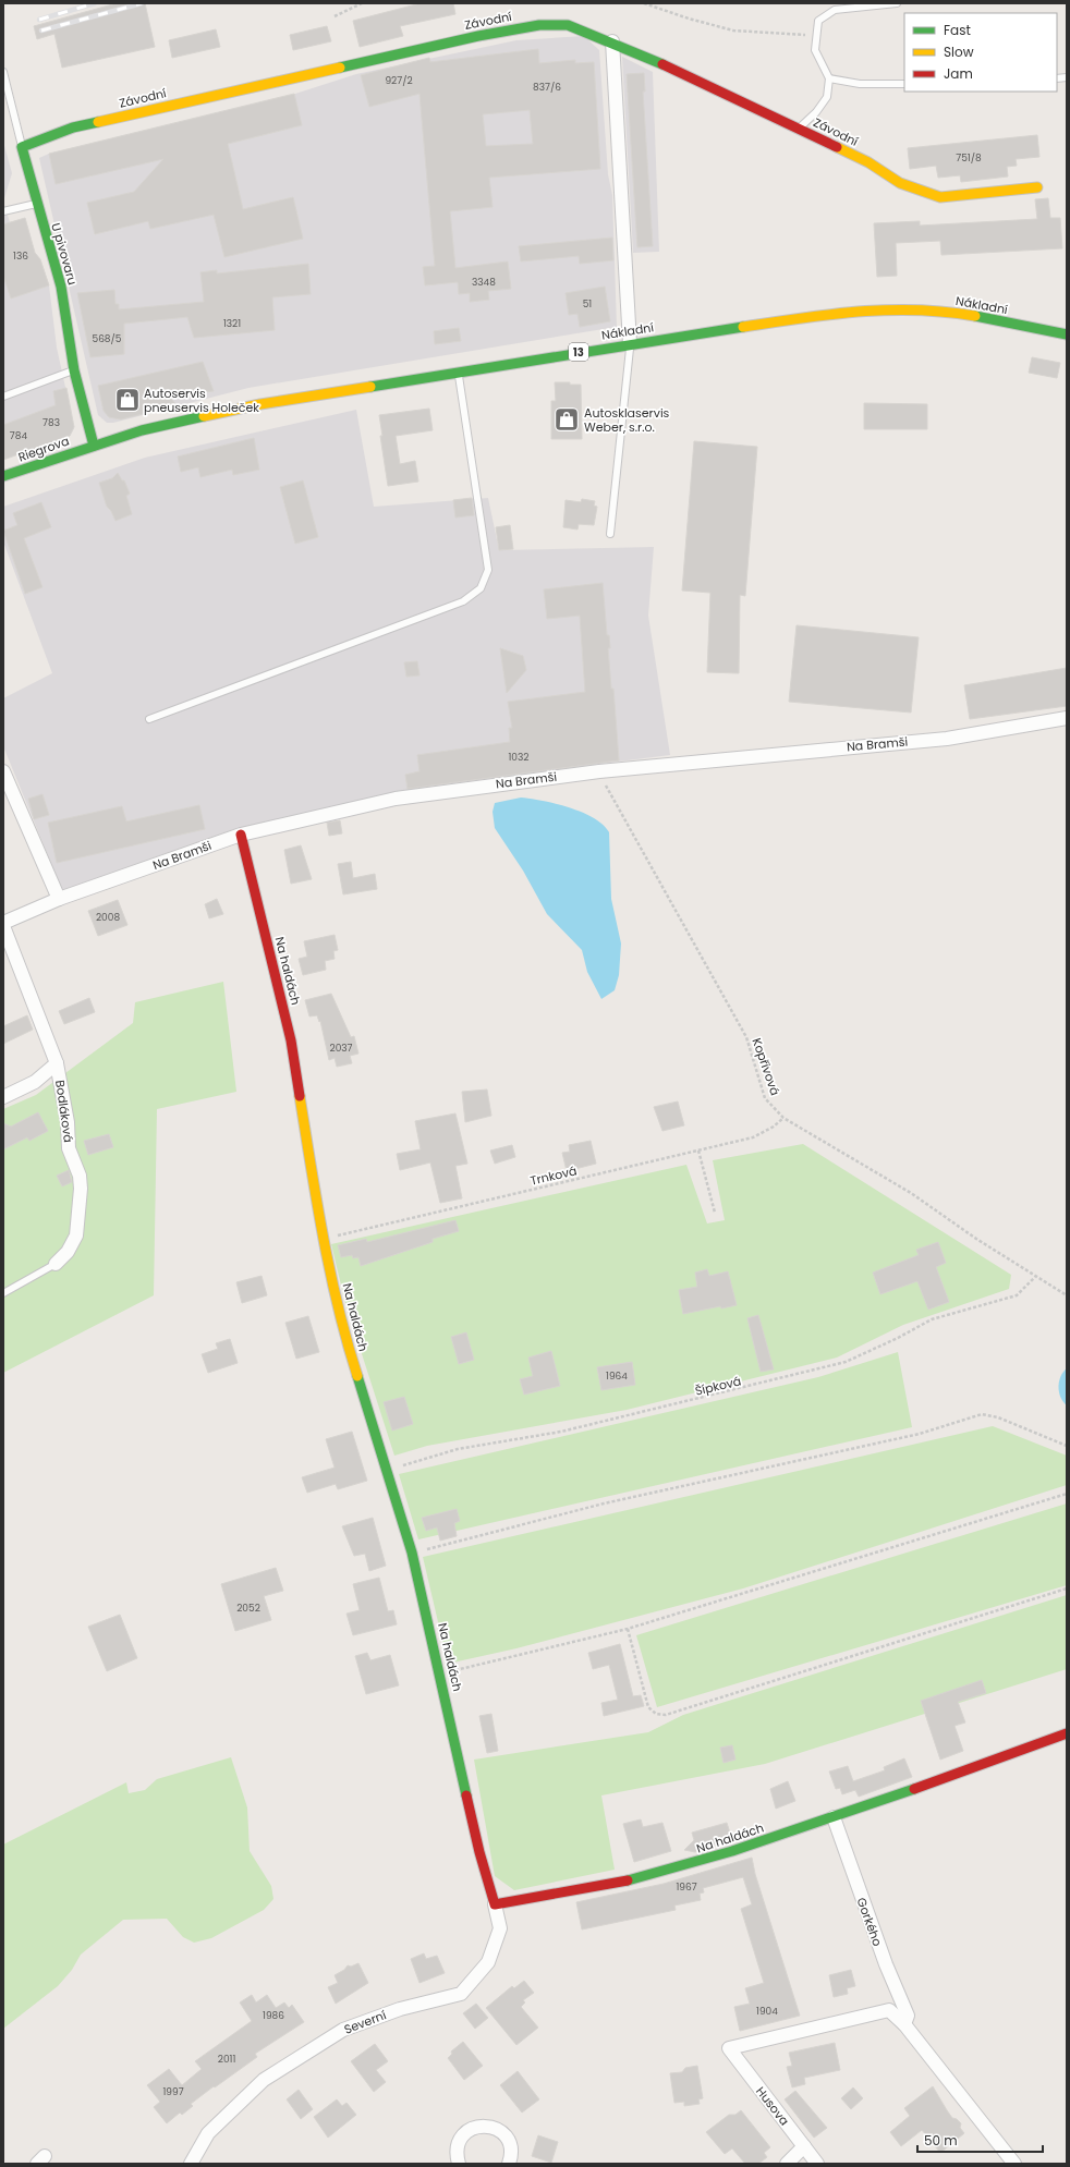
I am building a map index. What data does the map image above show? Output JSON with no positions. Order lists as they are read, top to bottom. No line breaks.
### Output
{"streets":{"street":["Závodní","U pivovaru","Nákladní","13","Riegrova","Na Bramši","Na haldách","Bodláková","Gorkého","Severní","Husova"],"path":["Kopřivová","Trnková","Šípková"]},"crossings":[["Závodní","U pivovaru"],["U pivovaru","Nákladní"],["U pivovaru","Riegrova"],["Nákladní","Riegrova"],["Na Bramši","Na haldách"],["Na Bramši","Kopřivová"],["Na haldách","Trnková"],["Na haldách","Šípková"],["Na haldách","Gorkého"],["Na haldách","Severní"],["Kopřivová","Trnková"],["Kopřivová","Šípková"],["Gorkého","Husova"]],"places":{"shop":["Autoservis pneuservis Holeček","Autosklaservis Weber, s.r.o."]},"house_numbers":["927/2","837/6","751/8","136","3348","51","1321","568/5","783","784","1032","2008","2037","1964","2052","1967","1904","1986","2011","1997"],"legend":["Fast","Slow","Jam"],"scale_bar":"50 m"}
